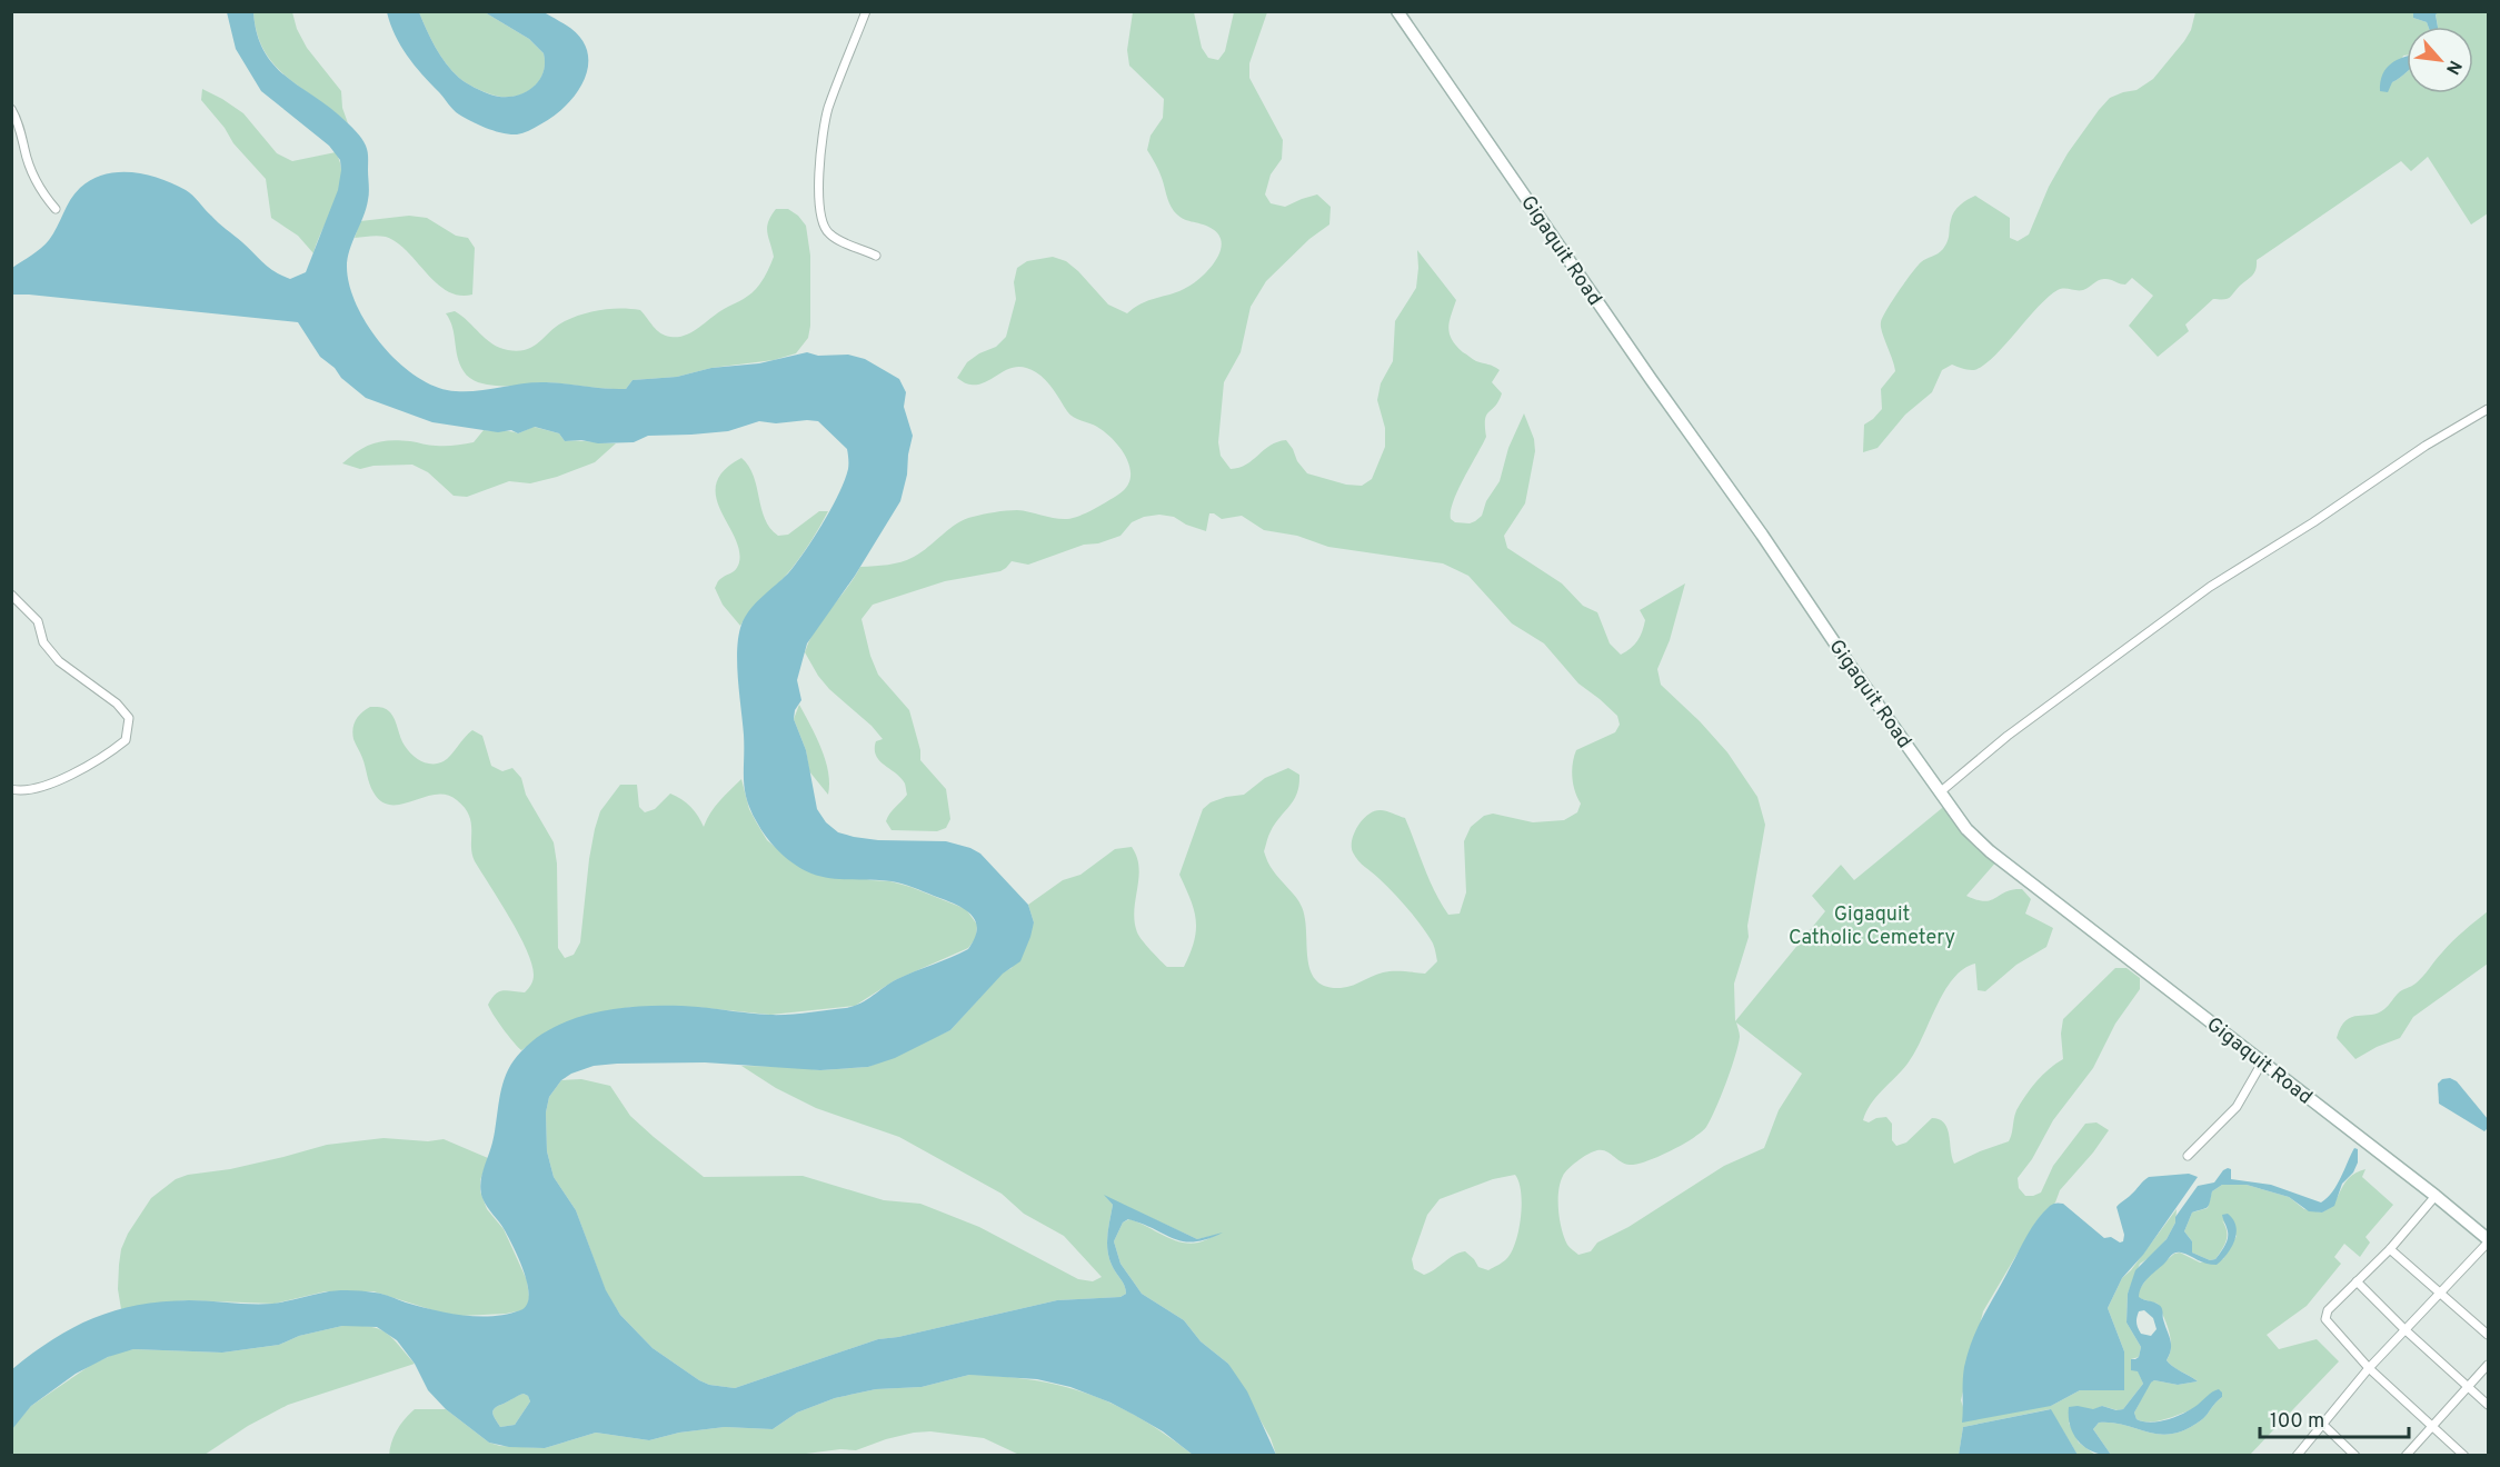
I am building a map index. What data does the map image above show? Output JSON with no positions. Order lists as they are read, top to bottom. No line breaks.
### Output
{"streets":{"main road":["Gigaquit Road"]},"parks":["Gigaquit Catholic Cemetery"],"scale_bar":"100 m","north":"bottom right"}
